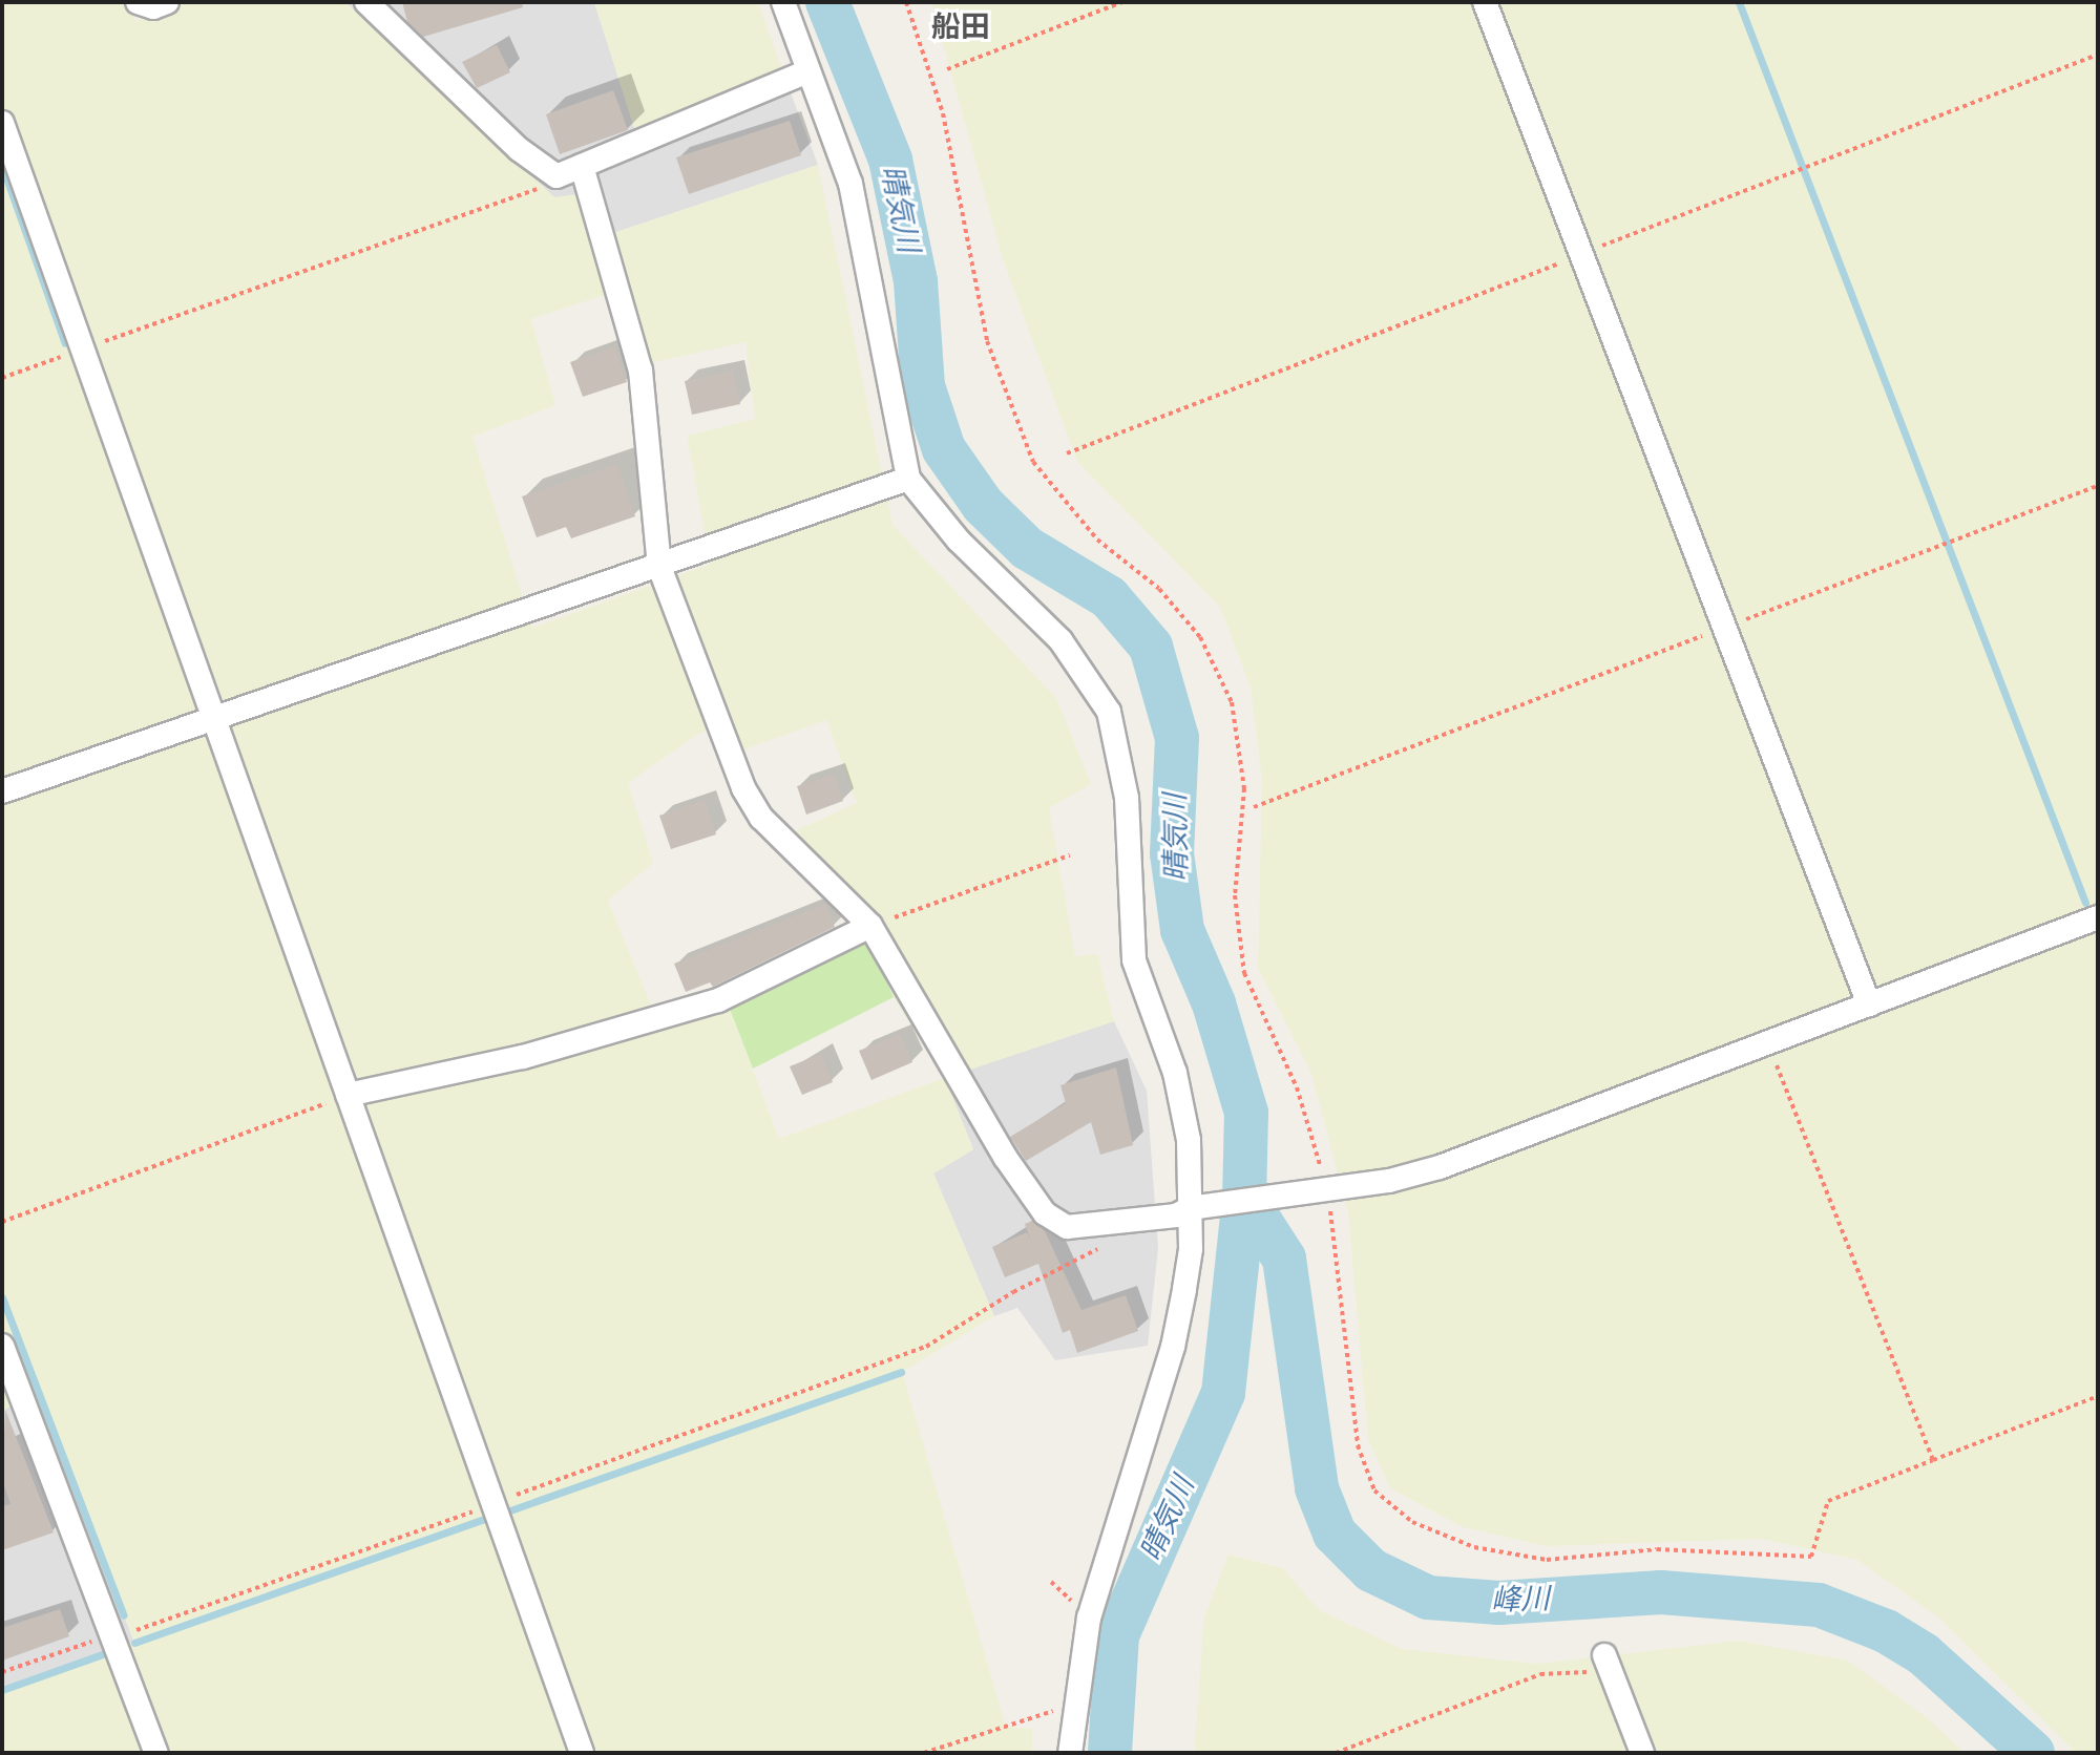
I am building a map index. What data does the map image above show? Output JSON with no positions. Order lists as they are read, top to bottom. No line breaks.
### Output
{"districts":["船田"],"water":["晴気川","峰川"]}
